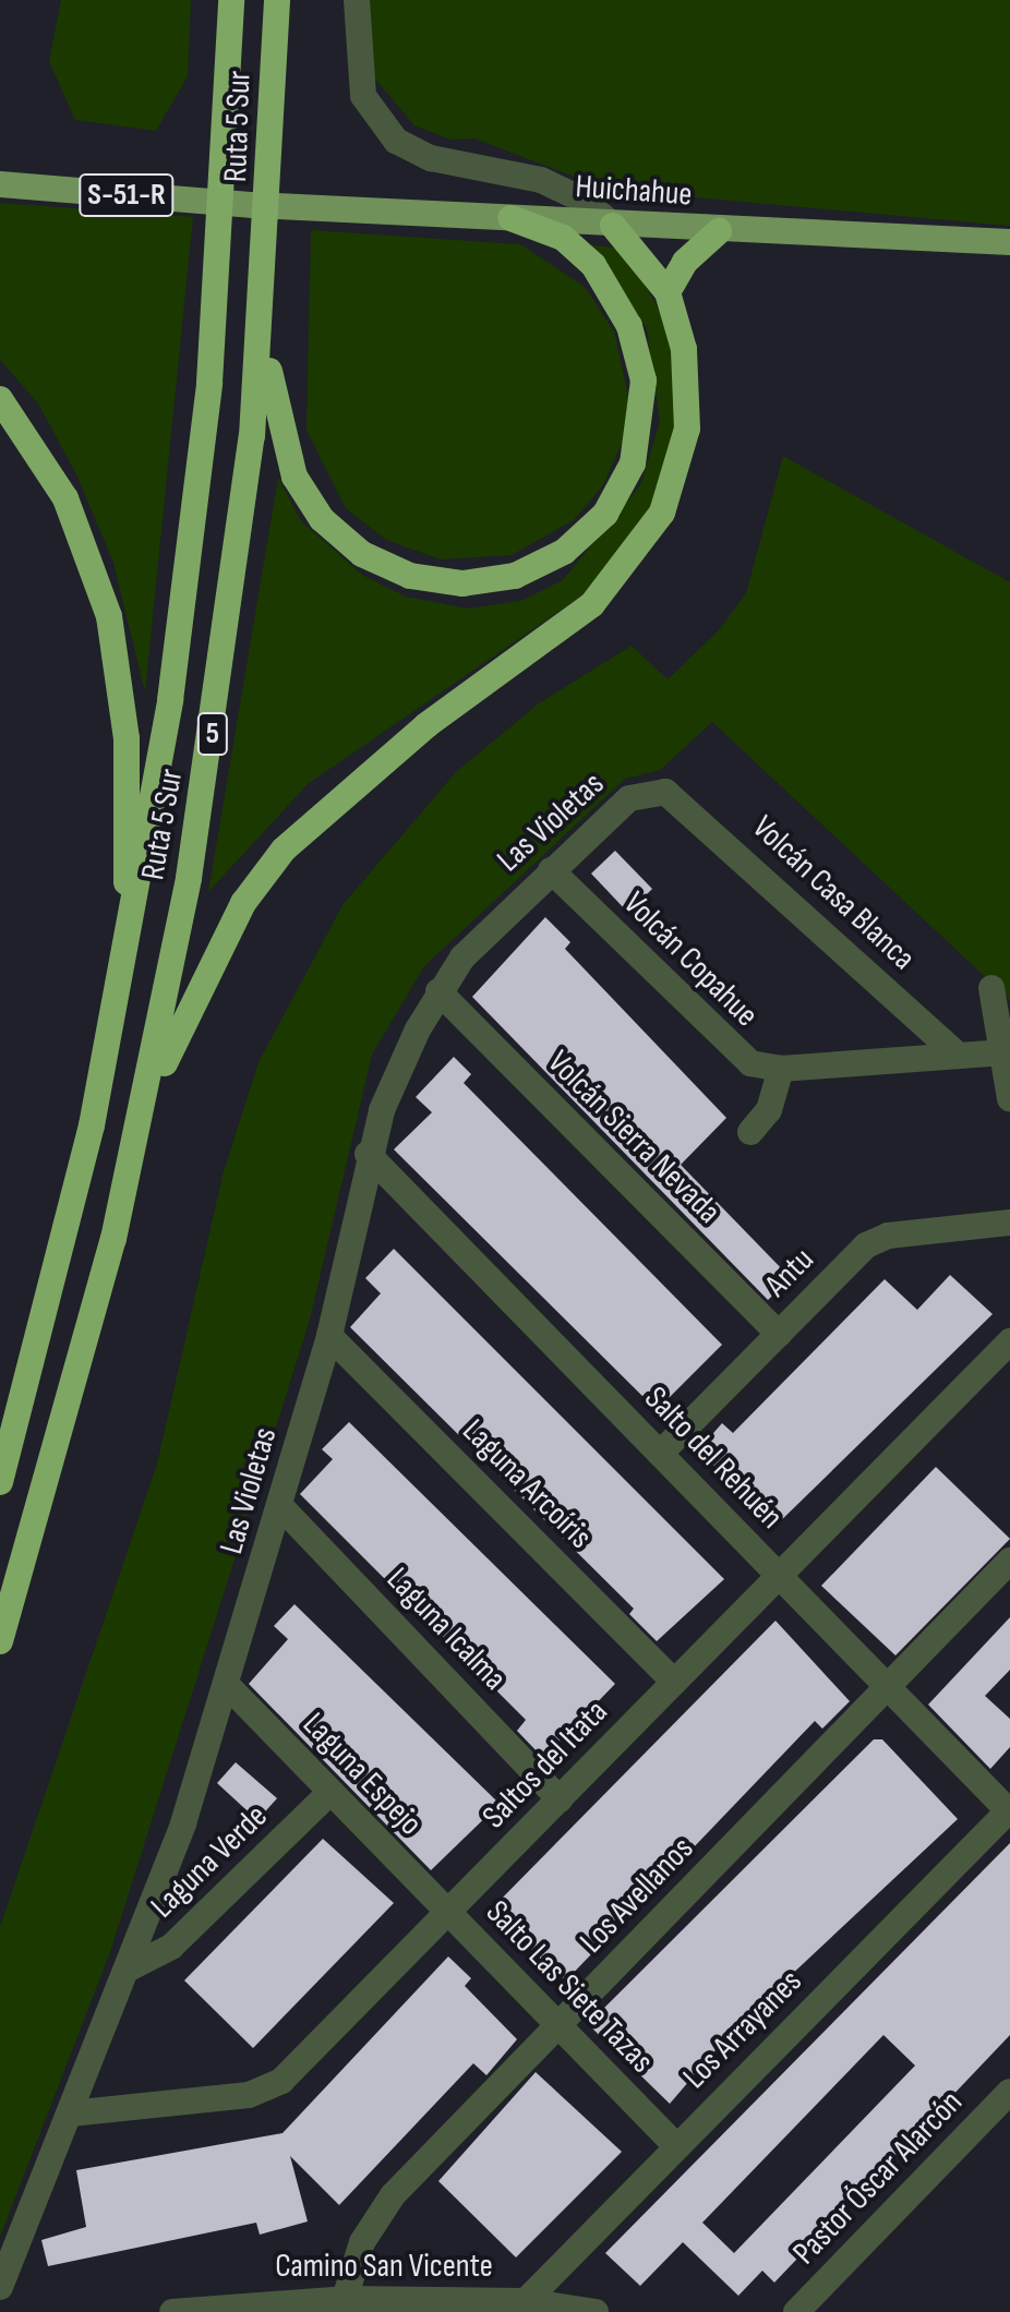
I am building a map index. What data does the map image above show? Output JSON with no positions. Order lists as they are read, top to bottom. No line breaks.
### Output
{"streets":{"highway":["Ruta 5 Sur","5"],"main road":["Huichahue","S-51-R"],"street":["Las Violetas","Volcán Casa Blanca","Volcán Copahue","Volcán Sierra Nevada","Antu","Salto del Rehuén","Laguna Arcoíris","Laguna Icalma","Saltos del Itata","Laguna Espejo","Laguna Verde","Los Avellanos","Salto Las Siete Tazas","Los Arrayanes","Pastor Óscar Alarcón","Camino San Vicente"]},"crossings":[["Las Violetas","Volcán Casa Blanca"],["Las Violetas","Volcán Copahue"],["Las Violetas","Volcán Sierra Nevada"],["Las Violetas","Salto del Rehuén"],["Las Violetas","Laguna Arcoíris"],["Las Violetas","Laguna Icalma"],["Las Violetas","Saltos del Itata"],["Las Violetas","Laguna Espejo"],["Las Violetas","Laguna Verde"],["Volcán Casa Blanca","Volcán Copahue"],["Volcán Sierra Nevada","Antu"],["Antu","Salto del Rehuén"],["Salto del Rehuén","Saltos del Itata"],["Salto del Rehuén","Los Avellanos"],["Salto del Rehuén","Los Arrayanes"],["Laguna Arcoíris","Saltos del Itata"],["Laguna Icalma","Saltos del Itata"],["Saltos del Itata","Laguna Espejo"],["Saltos del Itata","Salto Las Siete Tazas"],["Laguna Espejo","Laguna Verde"],["Laguna Espejo","Salto Las Siete Tazas"],["Los Avellanos","Salto Las Siete Tazas"],["Los Avellanos","Camino San Vicente"],["Salto Las Siete Tazas","Los Arrayanes"],["Los Arrayanes","Camino San Vicente"]]}
